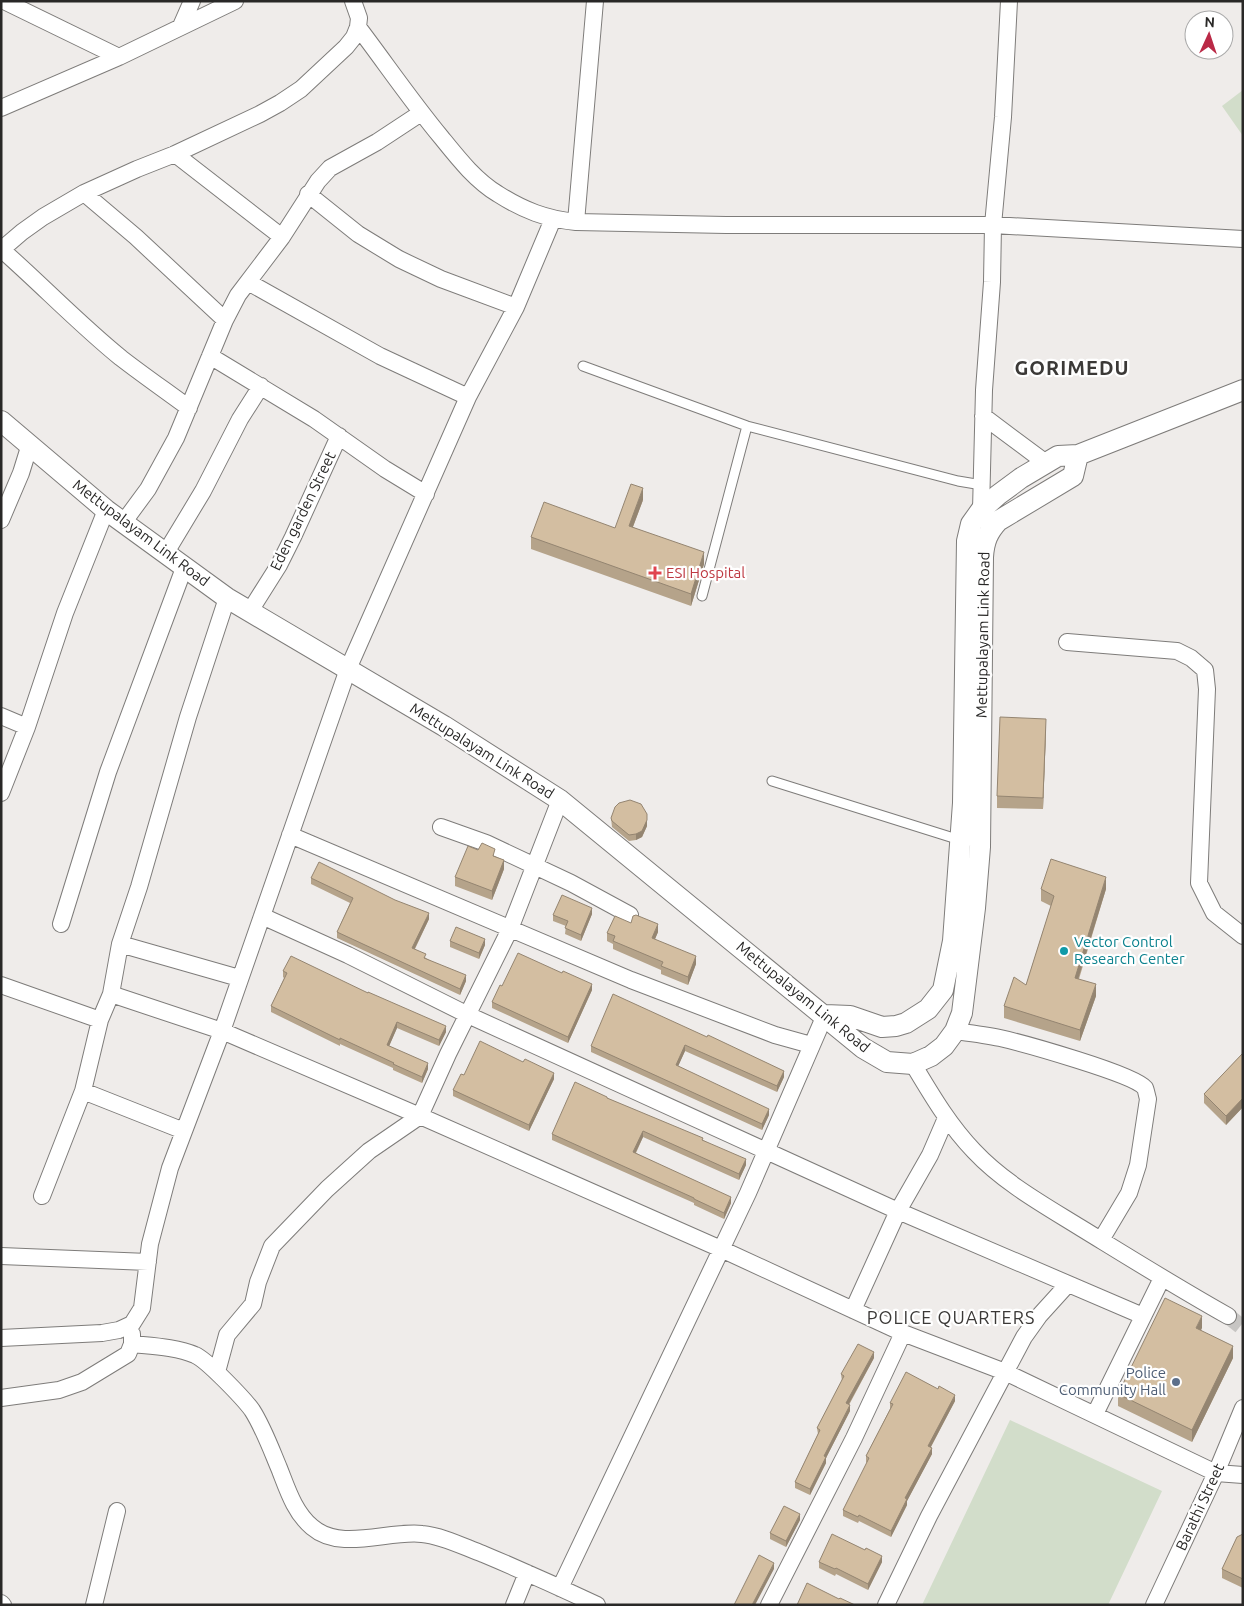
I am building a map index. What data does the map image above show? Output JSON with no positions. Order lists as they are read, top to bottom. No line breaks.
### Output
{"streets":{"street":["Eden garden Street","Mettupalayam Link Road","Barathi Street"]},"crossings":[["Eden garden Street","Mettupalayam Link Road"]],"districts":["GORIMEDU","POLICE QUARTERS"],"places":{"health":["ESI Hospital"],"other":["Vector Control Research Center","Police Community Hall"]},"north":"top"}
